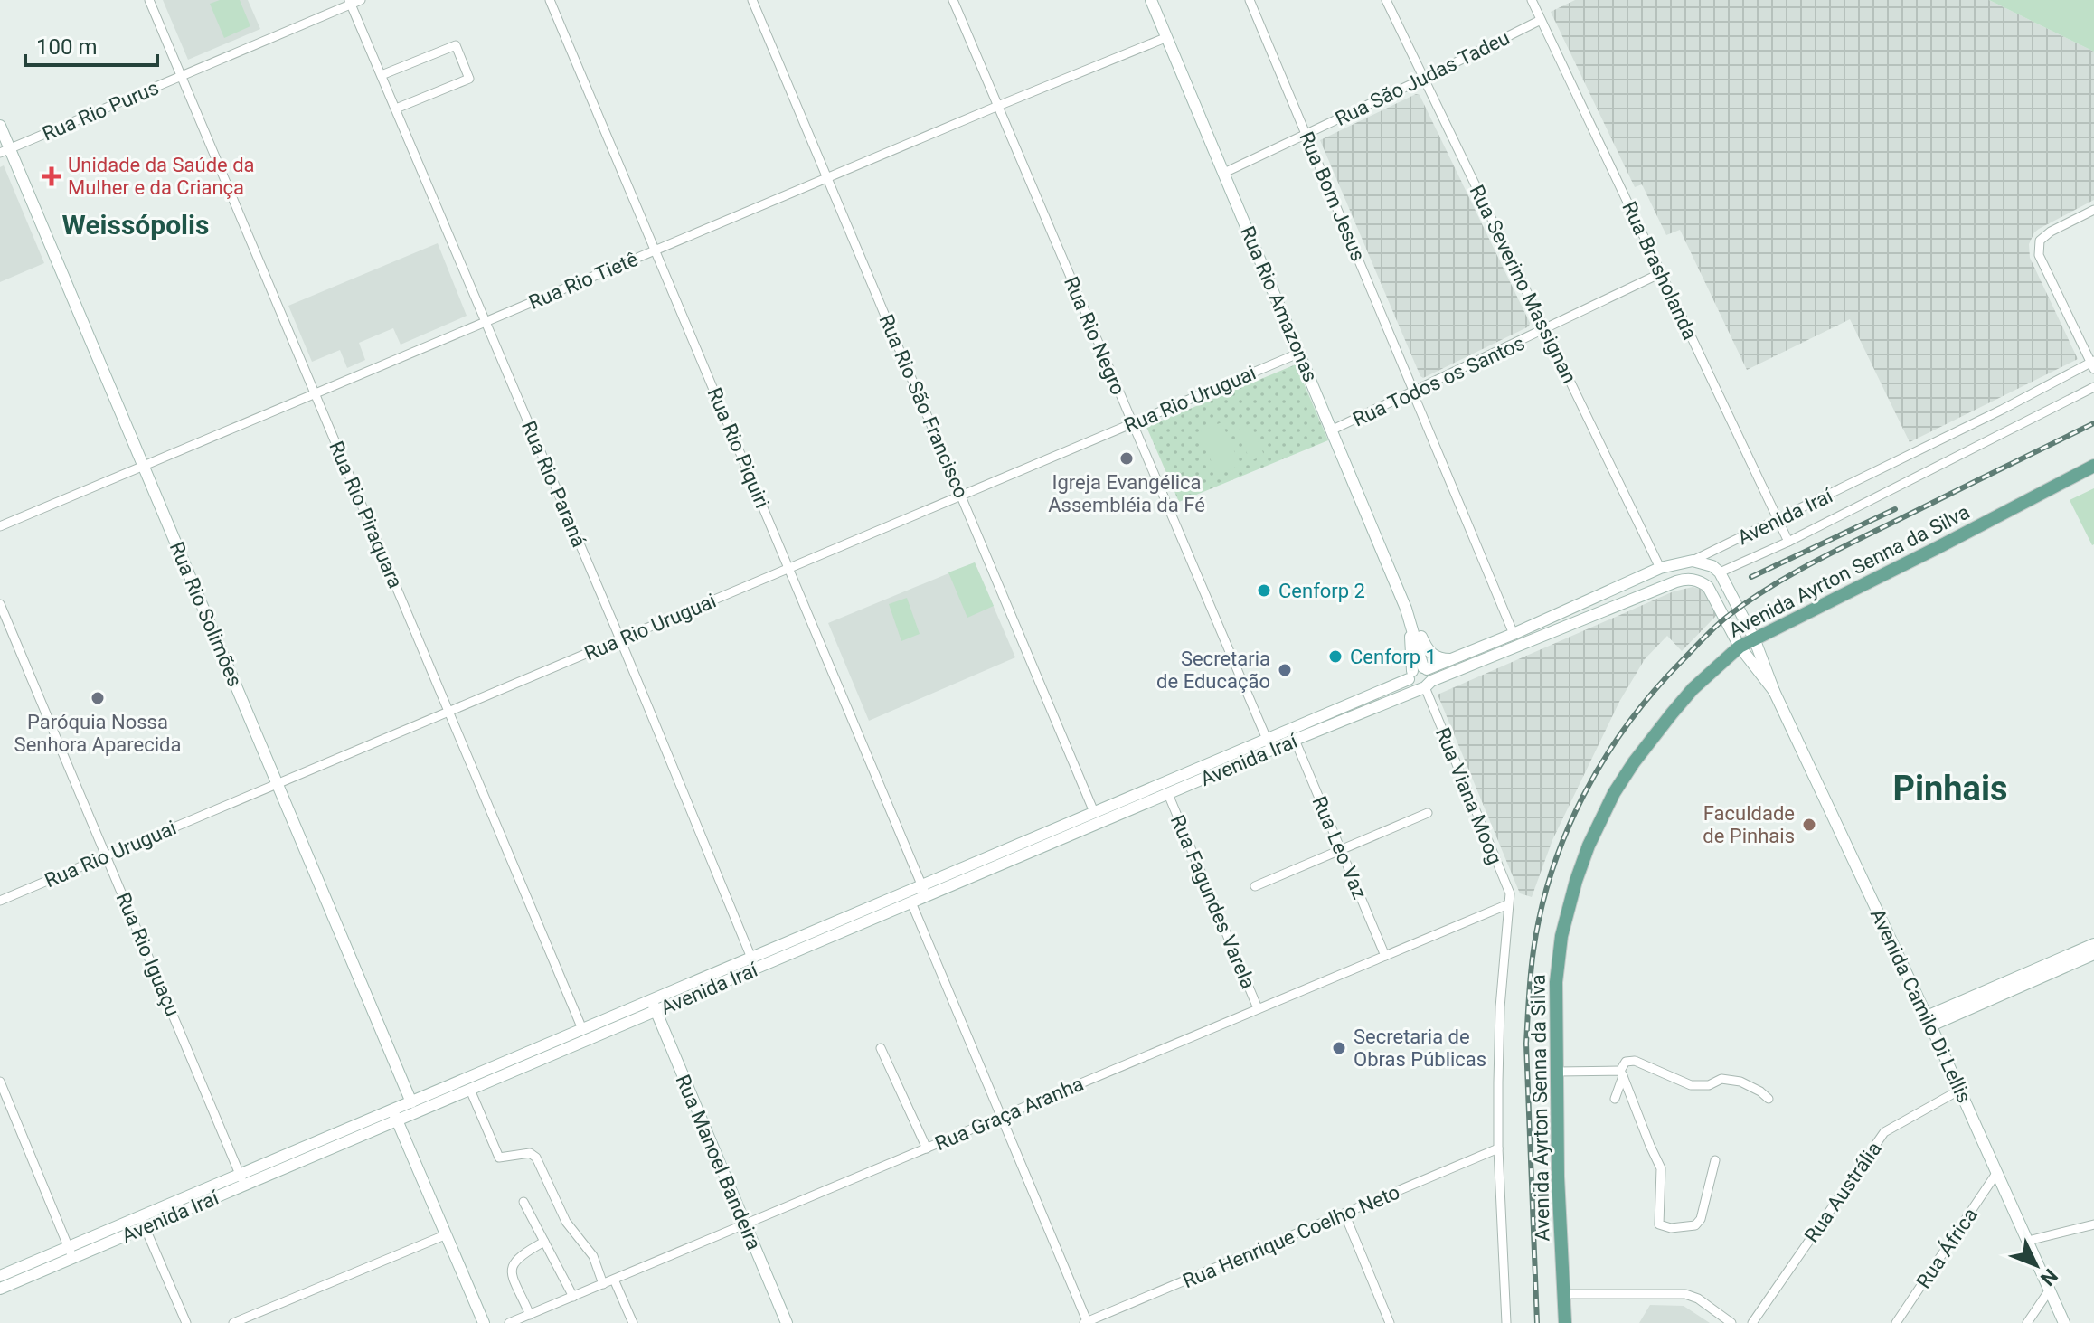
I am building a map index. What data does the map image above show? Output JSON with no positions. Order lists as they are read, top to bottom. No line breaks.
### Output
{"streets":{"main road":["Rua Rio Amazonas","Avenida Iraí","Avenida Ayrton Senna da Silva","Rua Rio Solimões","Avenida Camilo Di Lellis","Rua Manoel Bandeira"],"street":["Rua São Judas Tadeu","Rua Rio Purus","Rua Bom Jesus","Rua Brasholanda","Rua Rio Tietê","Rua Severino Massignan","Rua Rio Negro","Rua Todos os Santos","Rua Rio Uruguai","Rua Rio São Francisco","Rua Rio Piquiri","Rua Rio Paraná","Rua Rio Piraquara","Rua Viana Moog","Rua Leo Vaz","Rua Fagundes Varela","Rua Rio Iguaçu","Rua Graça Aranha","Rua Austrália","Rua Henrique Coelho Neto","Rua África"]},"crossings":[["Rua São Judas Tadeu","Rua Bom Jesus"],["Rua São Judas Tadeu","Rua Brasholanda"],["Rua São Judas Tadeu","Rua Severino Massignan"],["Rua São Judas Tadeu","Rua Rio Amazonas"],["Rua Rio Purus","Rua Rio Paraná"],["Rua Rio Purus","Rua Rio Piraquara"],["Rua Rio Purus","Rua Rio Solimões"],["Rua Bom Jesus","Rua Todos os Santos"],["Rua Bom Jesus","Avenida Iraí"],["Rua Brasholanda","Rua Todos os Santos"],["Rua Brasholanda","Avenida Iraí"],["Rua Rio Tietê","Rua Rio Amazonas"],["Rua Rio Tietê","Rua Rio Negro"],["Rua Rio Tietê","Rua Rio São Francisco"],["Rua Rio Tietê","Rua Rio Piquiri"],["Rua Rio Tietê","Rua Rio Paraná"],["Rua Rio Tietê","Rua Rio Piraquara"],["Rua Rio Tietê","Rua Rio Solimões"],["Rua Severino Massignan","Rua Todos os Santos"],["Rua Severino Massignan","Avenida Iraí"],["Rua Rio Amazonas","Rua Todos os Santos"],["Rua Rio Amazonas","Rua Rio Uruguai"],["Rua Rio Amazonas","Avenida Iraí"],["Rua Rio Amazonas","Rua Viana Moog"],["Rua Rio Negro","Rua Rio Uruguai"],["Rua Rio Negro","Avenida Iraí"],["Rua Rio Uruguai","Rua Rio São Francisco"],["Rua Rio Uruguai","Rua Rio Piquiri"],["Rua Rio Uruguai","Rua Rio Paraná"],["Rua Rio Uruguai","Rua Rio Piraquara"],["Rua Rio Uruguai","Rua Rio Solimões"],["Rua Rio Uruguai","Rua Rio Iguaçu"],["Rua Rio São Francisco","Avenida Iraí"],["Rua Rio Piquiri","Avenida Iraí"],["Rua Rio Paraná","Avenida Iraí"],["Rua Rio Piraquara","Avenida Iraí"],["Avenida Iraí","Rua Rio Solimões"],["Avenida Iraí","Rua Viana Moog"],["Avenida Iraí","Rua Leo Vaz"],["Avenida Iraí","Rua Fagundes Varela"],["Avenida Iraí","Rua Rio Iguaçu"],["Avenida Iraí","Avenida Camilo Di Lellis"],["Avenida Iraí","Rua Manoel Bandeira"],["Avenida Ayrton Senna da Silva","Avenida Camilo Di Lellis"],["Rua Viana Moog","Rua Graça Aranha"],["Rua Viana Moog","Rua Henrique Coelho Neto"],["Rua Leo Vaz","Rua Graça Aranha"],["Rua Fagundes Varela","Rua Graça Aranha"],["Avenida Camilo Di Lellis","Rua Austrália"],["Avenida Camilo Di Lellis","Rua África"],["Rua Graça Aranha","Rua Manoel Bandeira"]],"districts":["Weissópolis","Pinhais"],"places":{"health":["Unidade da Saúde da Mulher e da Criança"],"other":["Igreja Evangélica Assembléia da Fé","Cenforp 2","Cenforp 1","Secretaria de Educação","Paróquia Nossa Senhora Aparecida","Faculdade de Pinhais","Secretaria de Obras Públicas"]},"scale_bar":"100 m","north":"bottom right"}
